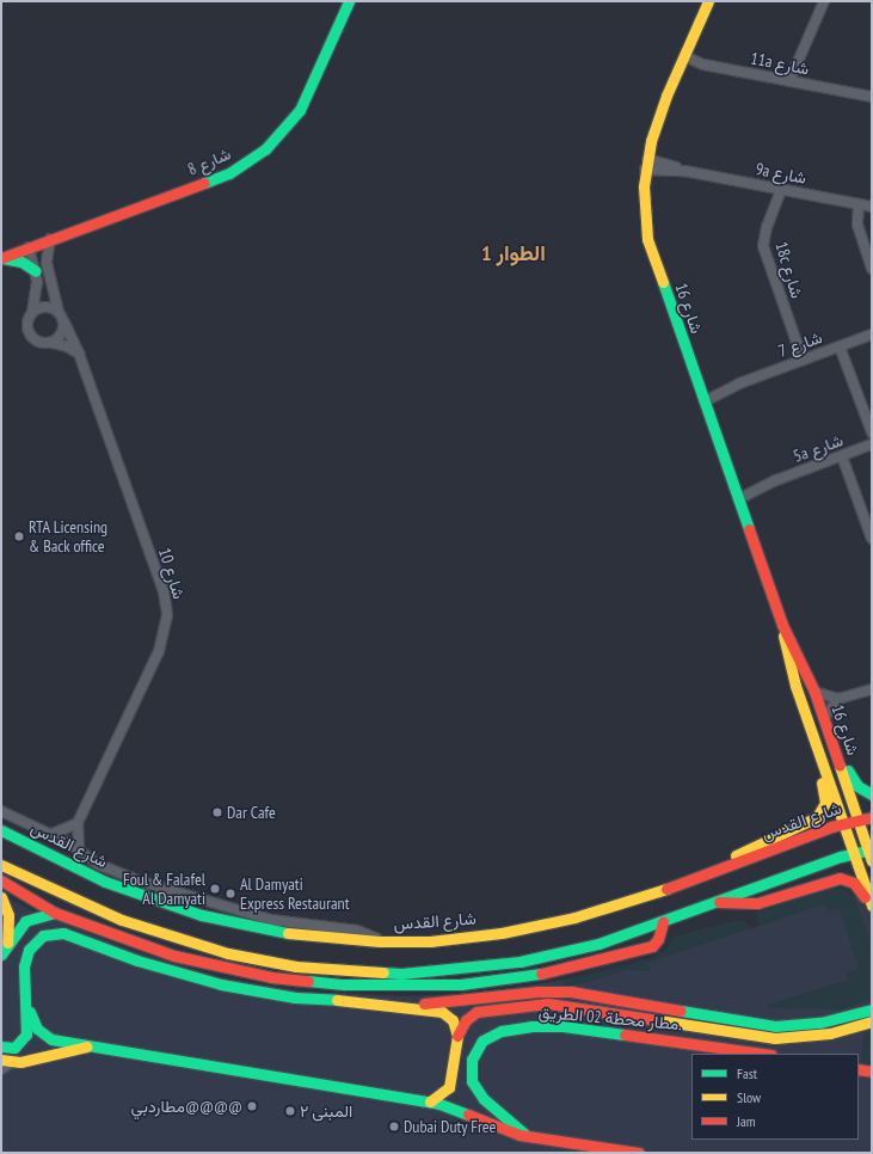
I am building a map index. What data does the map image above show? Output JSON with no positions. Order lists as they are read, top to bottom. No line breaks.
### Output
{"streets":{"street":["11a شارع","شارع 8","9a شارع","18c شارع","شارع 16","شارع 7","5a شارع","شارع 10","شارع القدس","مطار محطة 02 الطريق."]},"crossings":[["11a شارع","شارع 16"],["9a شارع","18c شارع"],["9a شارع","شارع 16"],["18c شارع","شارع 7"],["شارع 16","شارع 7"],["شارع 16","5a شارع"],["شارع 16","شارع القدس"]],"districts":["الطوار 1"],"places":["RTA Licensing & Back office","Dar Cafe","Foul & Falafel Al Damyati","Al Damyati Express Restaurant","مطاردبي@@@@","المبنى ٢","Dubai Duty Free"],"legend":["Fast","Slow","Jam"]}
